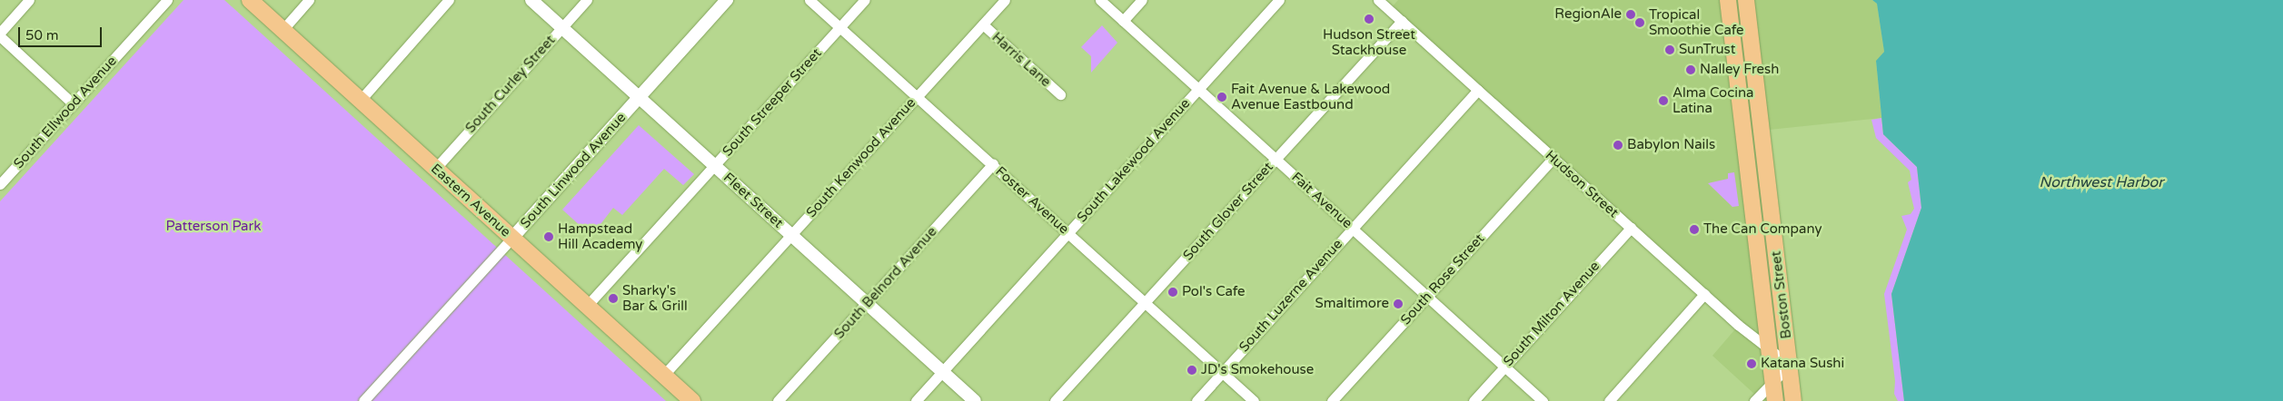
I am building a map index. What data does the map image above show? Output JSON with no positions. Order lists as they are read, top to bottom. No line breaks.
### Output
{"streets":{"main road":["Eastern Avenue","Boston Street"],"street":["Harris Lane","South Curley Street","South Streeper Street","South Ellwood Avenue","South Kenwood Avenue","South Lakewood Avenue","South Linwood Avenue","Hudson Street","Fleet Street","Foster Avenue","Fait Avenue","South Glover Street","South Rose Street","South Belnord Avenue","South Luzerne Avenue","South Milton Avenue"]},"crossings":[["Harris Lane","South Kenwood Avenue"],["South Curley Street","Eastern Avenue"],["South Curley Street","Fleet Street"],["South Streeper Street","Eastern Avenue"],["South Streeper Street","Fleet Street"],["South Streeper Street","Foster Avenue"],["South Kenwood Avenue","Eastern Avenue"],["South Kenwood Avenue","Fleet Street"],["South Kenwood Avenue","Foster Avenue"],["South Lakewood Avenue","Fleet Street"],["South Lakewood Avenue","Foster Avenue"],["South Lakewood Avenue","Fait Avenue"],["South Linwood Avenue","Eastern Avenue"],["South Linwood Avenue","Fleet Street"],["Hudson Street","South Glover Street"],["Hudson Street","South Rose Street"],["Hudson Street","Boston Street"],["Hudson Street","South Luzerne Avenue"],["Hudson Street","South Milton Avenue"],["Fleet Street","South Belnord Avenue"],["Foster Avenue","South Glover Street"],["Foster Avenue","South Belnord Avenue"],["Foster Avenue","South Luzerne Avenue"],["Fait Avenue","South Glover Street"],["Fait Avenue","South Rose Street"],["Fait Avenue","South Luzerne Avenue"],["Fait Avenue","South Milton Avenue"]],"water":["Northwest Harbor"],"parks":["Patterson Park"],"places":["RegionAle","Hudson Street Stackhouse","Tropical Smoothie Cafe","SunTrust","Nalley Fresh","Fait Avenue & Lakewood Avenue Eastbound","Alma Cocina Latina","Babylon Nails","The Can Company","Hampstead Hill Academy","Pol's Cafe","Sharky's Bar & Grill","Smaltimore","Katana Sushi","JD's Smokehouse"],"scale_bar":"50 m"}
